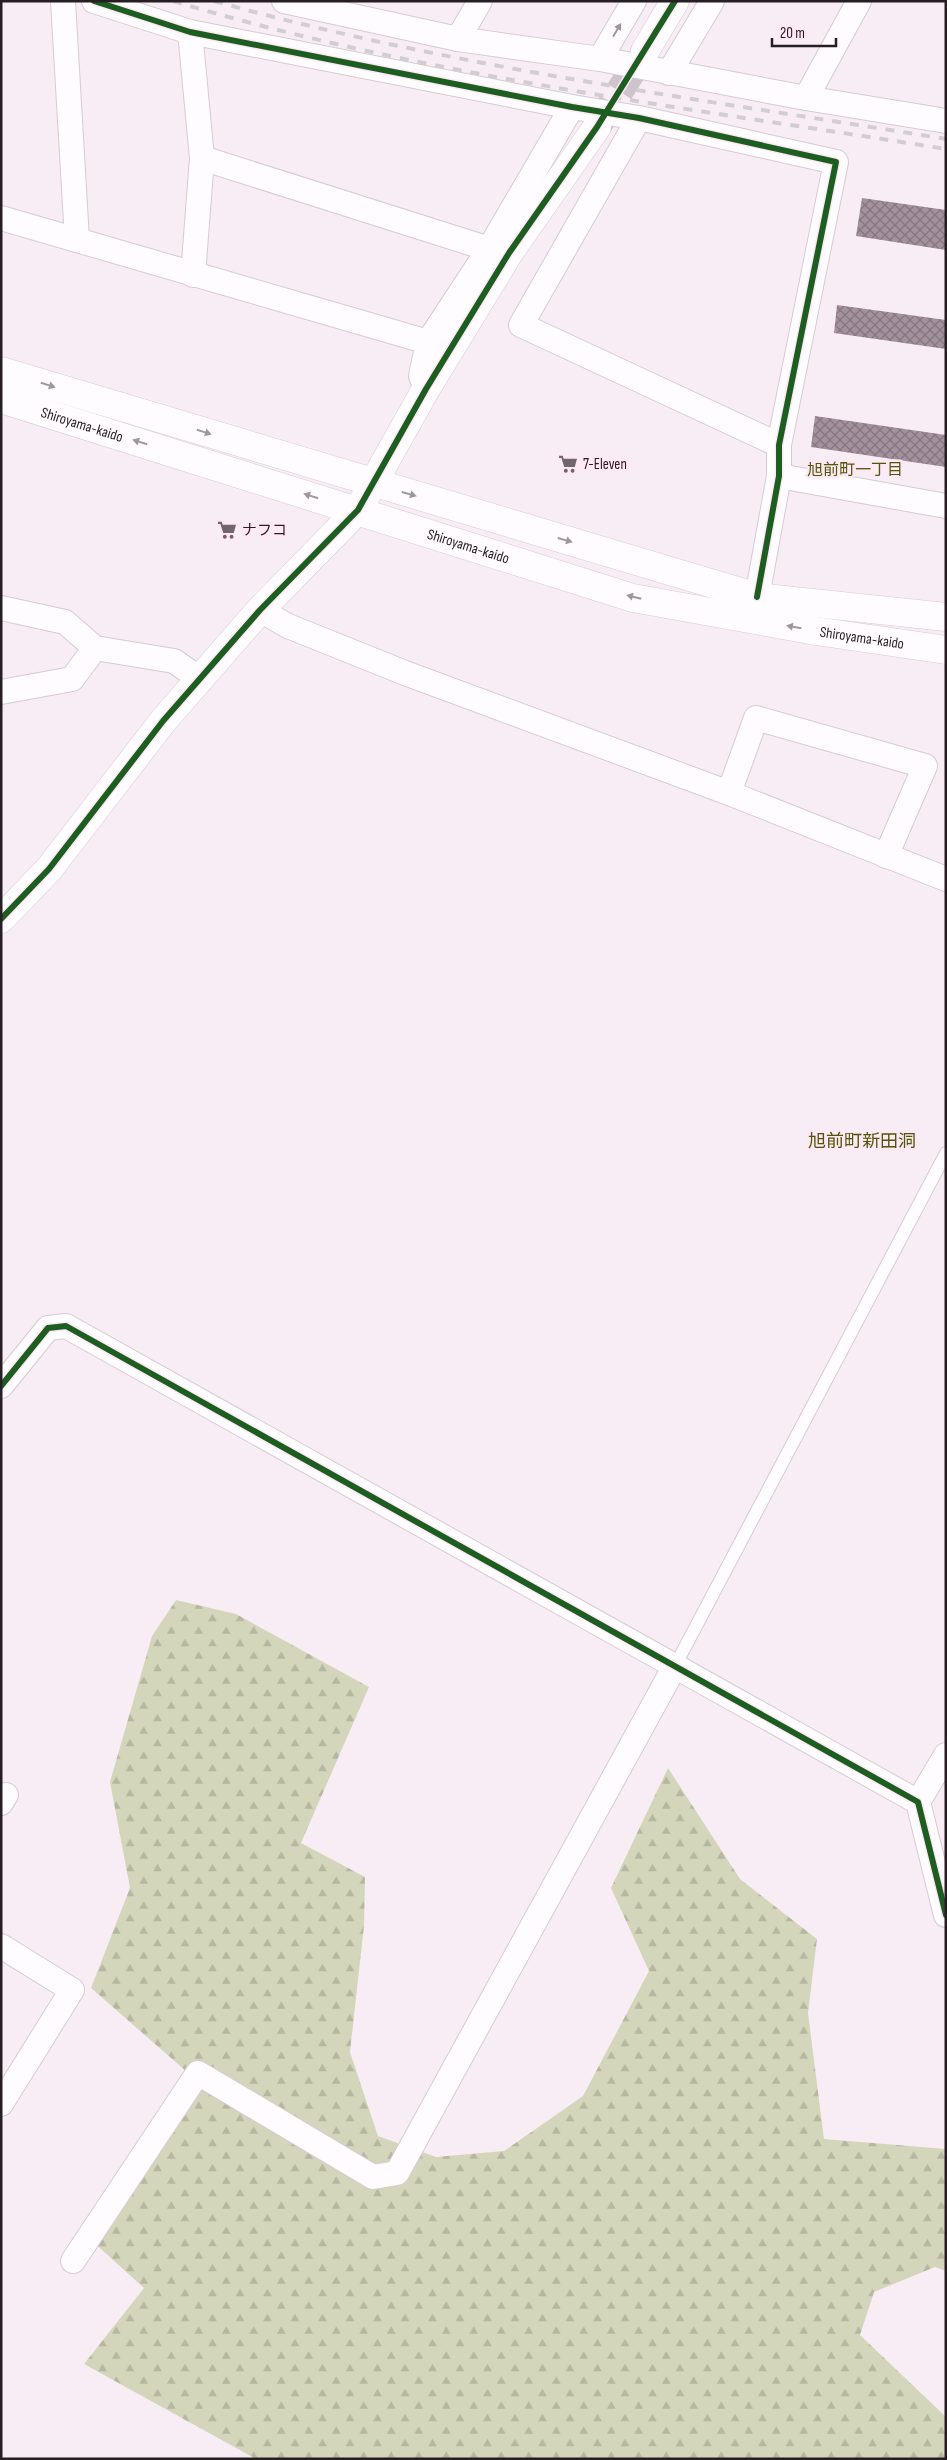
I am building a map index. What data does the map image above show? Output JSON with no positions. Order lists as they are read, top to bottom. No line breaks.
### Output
{"streets":{"street":["Shiroyama-kaido"]},"districts":["旭前町一丁目","旭前町新田洞"],"places":{"supermarket":["7-Eleven","ナフコ"]},"scale_bar":"20 m"}
